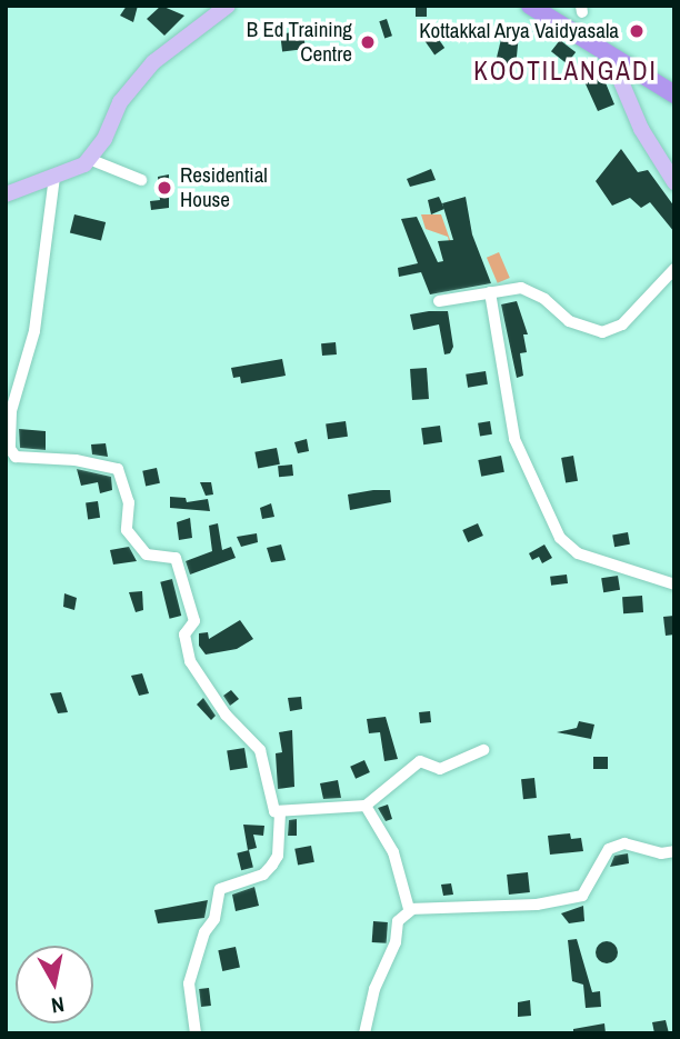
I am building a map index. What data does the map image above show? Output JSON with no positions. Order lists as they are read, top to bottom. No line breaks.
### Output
{"districts":["KOOTILANGADI"],"places":["Kottakkal Arya Vaidyasala","B Ed Training Centre","Residential House"],"north":"bottom"}
